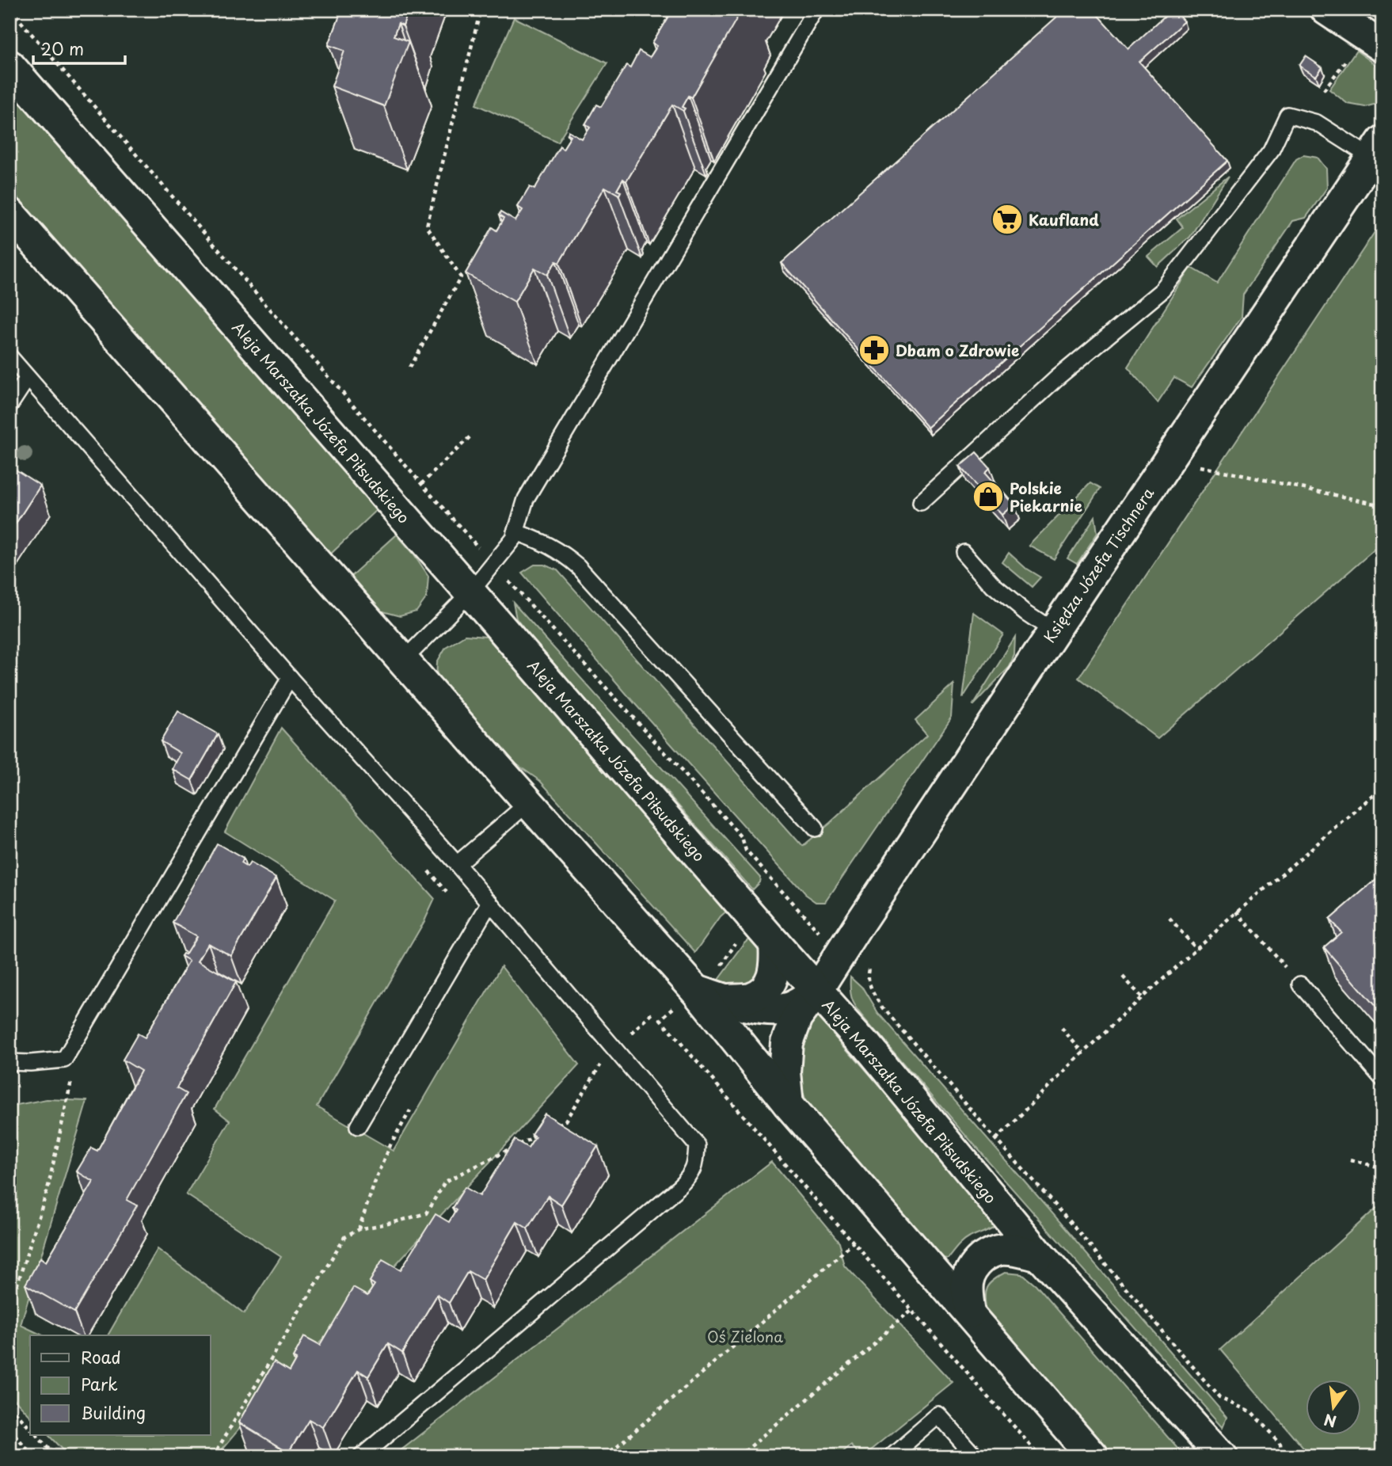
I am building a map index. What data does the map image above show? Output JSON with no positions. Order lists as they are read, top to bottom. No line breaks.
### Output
{"streets":{"main road":["Aleja Marszałka Józefa Piłsudskiego","Księdza Józefa Tischnera"]},"crossings":[["Aleja Marszałka Józefa Piłsudskiego","Księdza Józefa Tischnera"]],"parks":["Oś Zielona"],"places":{"supermarket":["Kaufland"],"pharmacy":["Dbam o Zdrowie"],"shop":["Polskie Piekarnie"]},"legend":["Road","Park","Building"],"scale_bar":"20 m","north":"bottom"}
